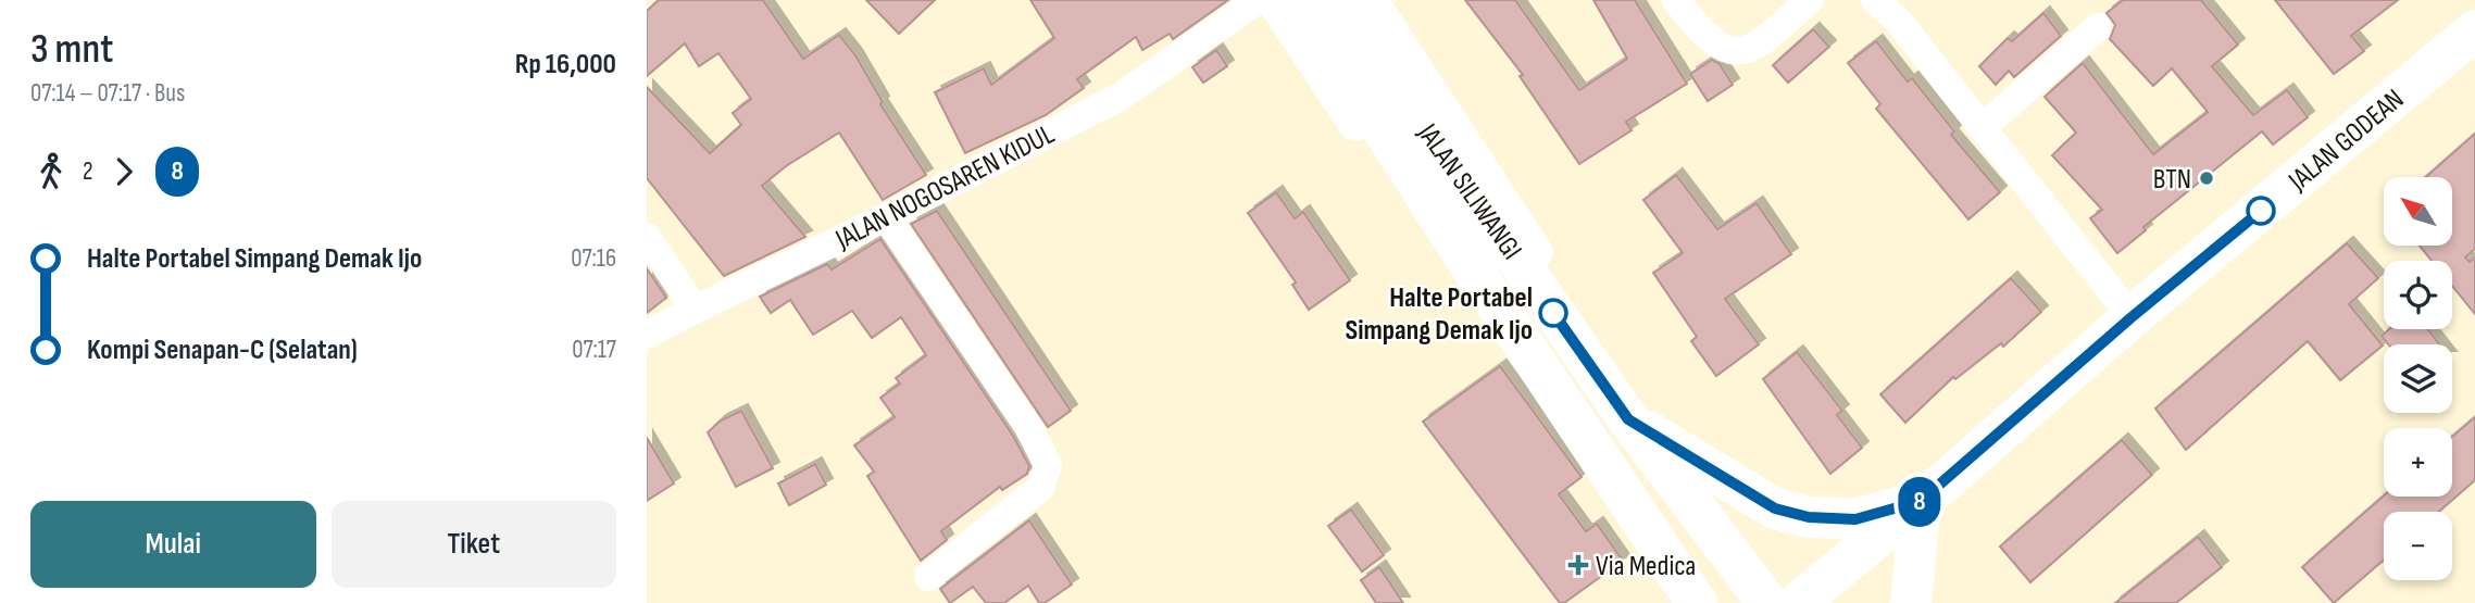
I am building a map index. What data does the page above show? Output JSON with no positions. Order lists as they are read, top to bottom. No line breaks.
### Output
{"streets":{"main road":["JALAN GODEAN","JALAN SILIWANGI"],"street":["JALAN NOGOSAREN KIDUL"]},"places":{"other":["BTN","Halte Portabel Simpang Demak Ijo"],"health":["Via Medica"]},"lines":["bus line 8"],"north":"top left","page":{"heading":["3 mnt","07:14 – 07:17 · Bus","Rp 16,000"],"on_map":"8","legs":["2","8"],"map_buttons":["+","−"],"list":[{"name":"Halte Portabel Simpang Demak Ijo","value":"07:16"},{"name":"Kompi Senapan-C (Selatan)","value":"07:17"}],"buttons":["Mulai","Tiket"]}}
